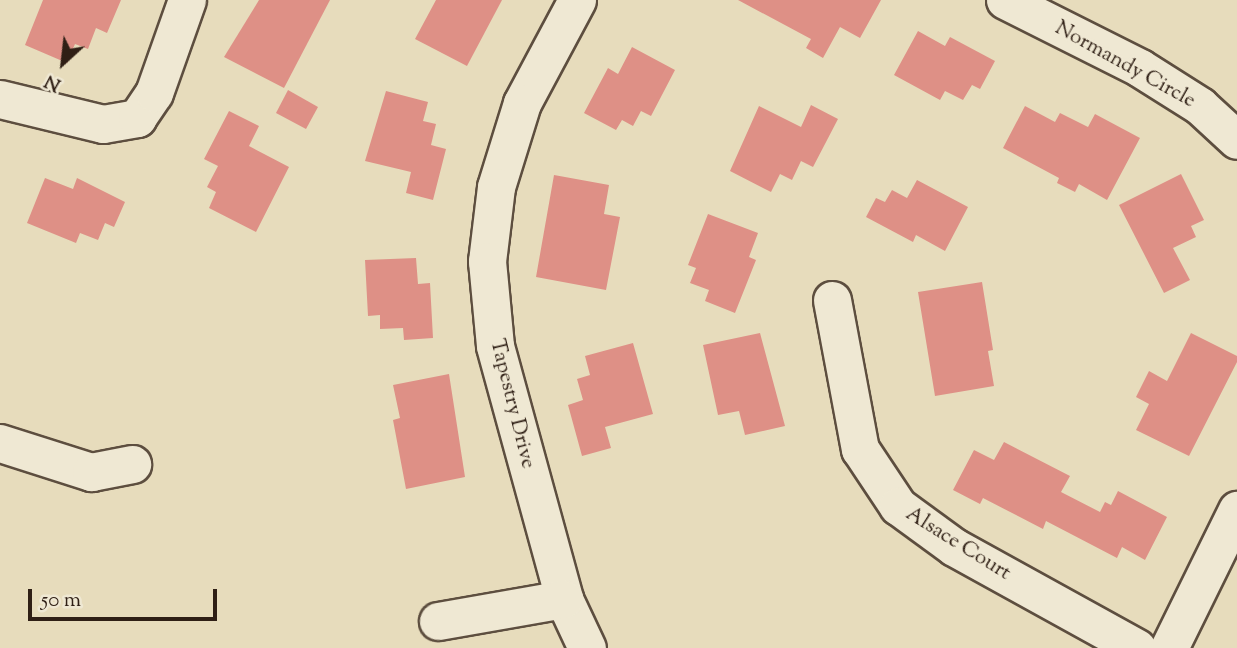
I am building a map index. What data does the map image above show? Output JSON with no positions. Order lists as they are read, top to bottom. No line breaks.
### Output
{"streets":{"street":["Normandy Circle","Tapestry Drive","Alsace Court"]},"scale_bar":"50 m","north":"bottom left"}
